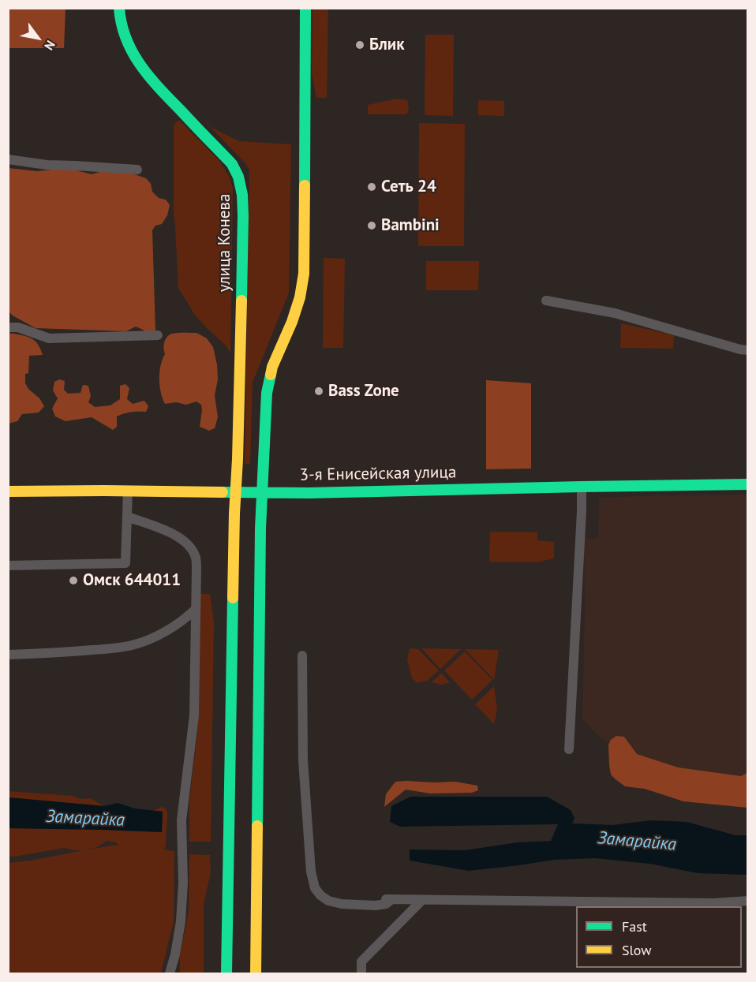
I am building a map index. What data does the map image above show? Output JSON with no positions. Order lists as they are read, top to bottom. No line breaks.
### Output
{"streets":{"main road":["улица Конева","3-я Енисейская улица"]},"crossings":[["улица Конева","3-я Енисейская улица"]],"water":["Замарайка"],"places":["Блик","Сеть 24","Bambini","Bass Zone","Омск 644011"],"legend":["Fast","Slow"],"north":"bottom right"}
